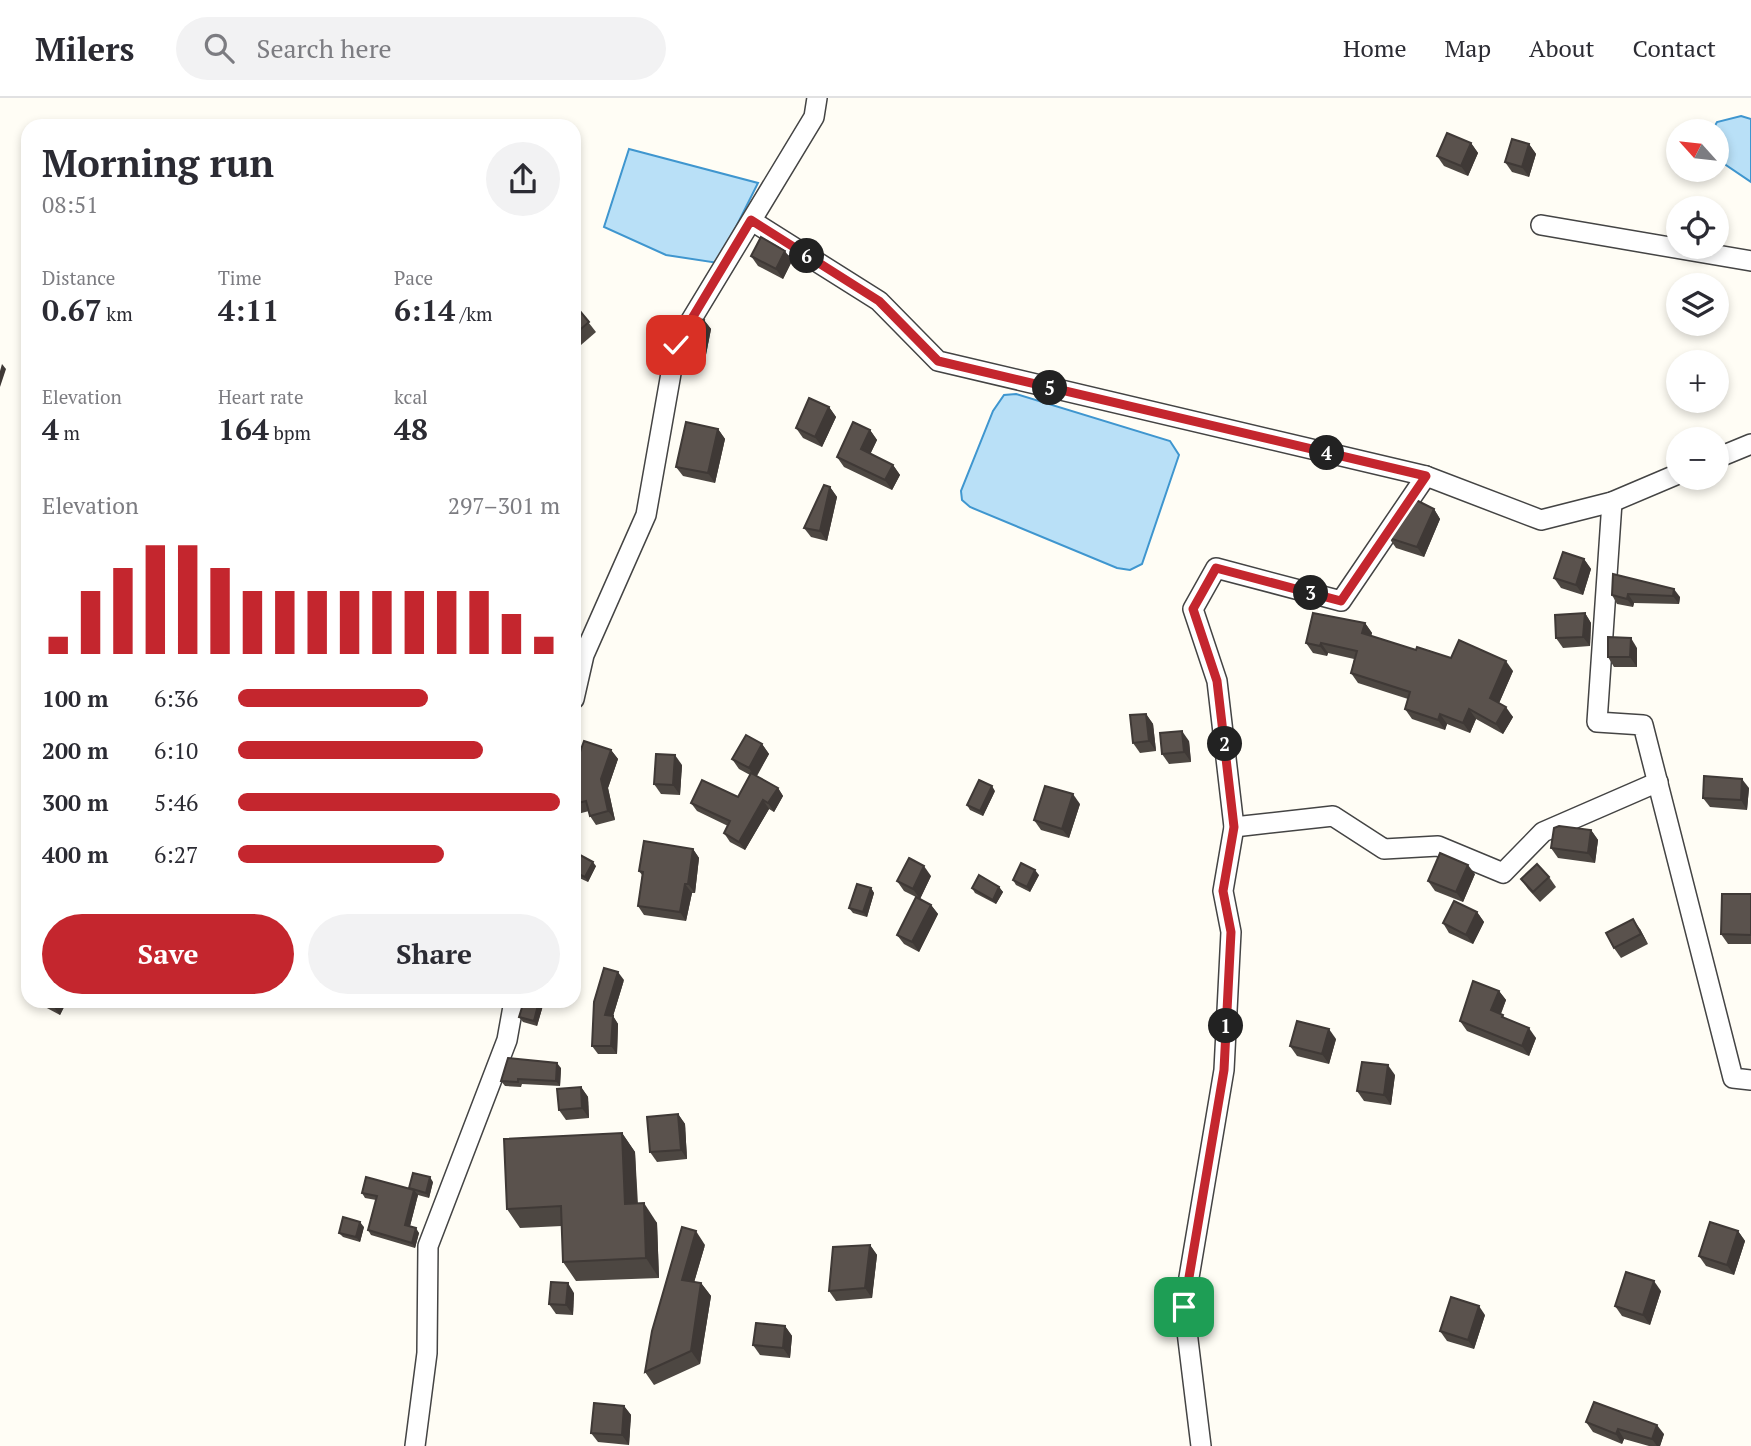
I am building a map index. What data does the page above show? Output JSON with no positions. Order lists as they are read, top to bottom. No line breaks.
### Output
{"north":"top left","page":{"header":"Milers","search":"Search here","nav":["Home","Map","About","Contact"],"map_buttons":["+","−"],"heading":["Morning run","08:51"],"pins":["6","5","4","3","2","1"],"stats":[["Distance","0.67 km"],["Time","4:11"],["Pace","6:14 /km"],["Elevation","4 m"],["Heart rate","164 bpm"],["kcal","48"]],"chart":["Elevation","297–301 m"],"list":[{"name":"100 m","note":"6:36"},{"name":"200 m","note":"6:10"},{"name":"300 m","note":"5:46"},{"name":"400 m","note":"6:27"}],"buttons":["Save","Share"]}}
